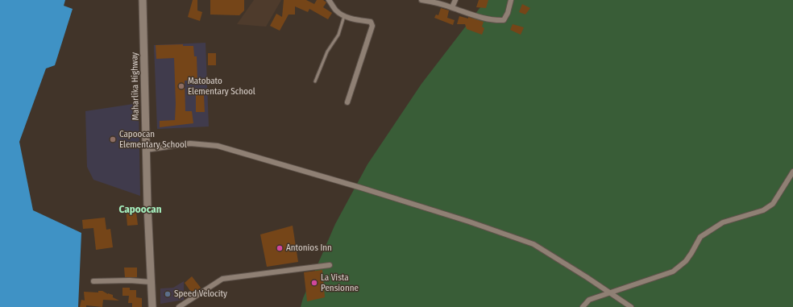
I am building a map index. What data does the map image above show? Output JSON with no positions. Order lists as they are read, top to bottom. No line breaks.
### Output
{"streets":{"main road":["Maharlika Highway"]},"districts":["Capoocan"],"places":["Matobato Elementary School","Capoocan Elementary School","Antonios Inn","La Vista Pensionne","Speed Velocity"]}
